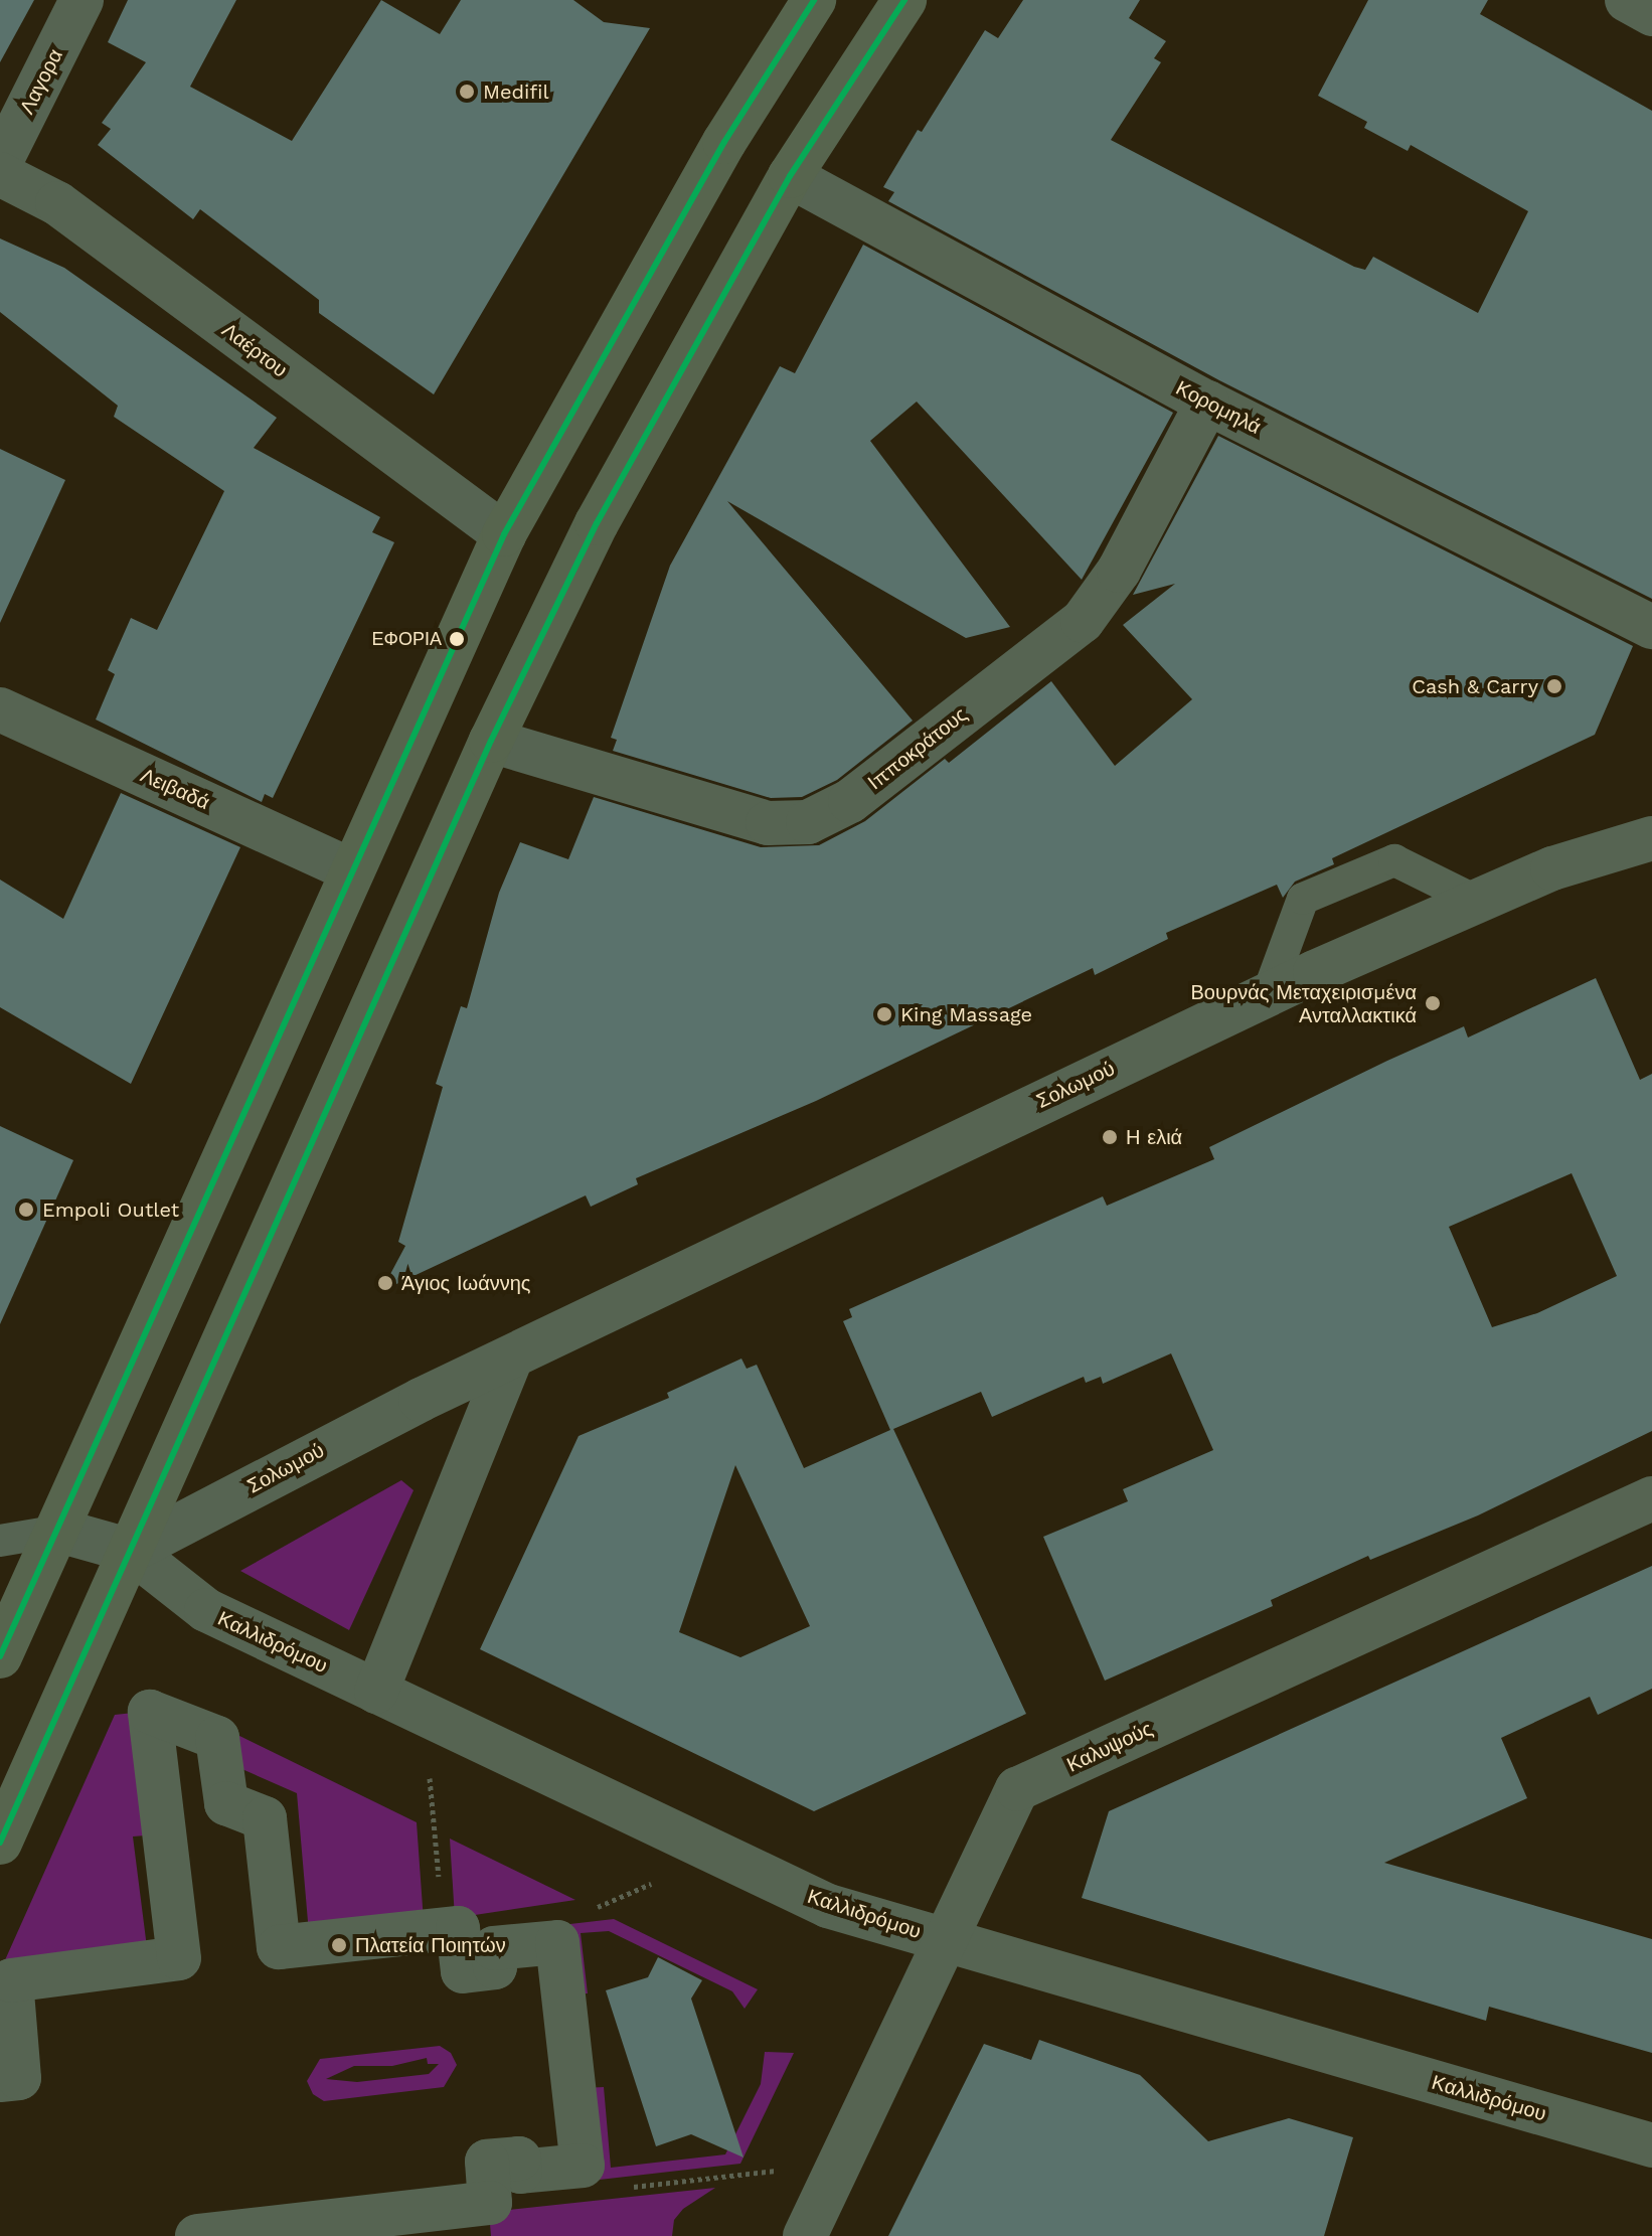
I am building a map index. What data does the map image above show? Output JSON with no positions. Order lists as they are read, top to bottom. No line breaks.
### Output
{"streets":{"street":["Λαγορα","Λαέρτου","Κορομηλά","Ιπποκράτους","Λειβαδά","Σολωμού","Καλλιδρόμου","Καλυψούς"]},"crossings":[["Κορομηλά","Ιπποκράτους"],["Σολωμού","Καλλιδρόμου"],["Καλλιδρόμου","Καλυψούς"]],"places":["Medifil","ΕΦΟΡΙΑ","Cash & Carry","Βουρνάς Μεταχειρισμένα Ανταλλακτικά","King Massage","Η ελιά","Empoli Outlet","Άγιος Ιωάννης","Πλατεία Ποιητών"]}
